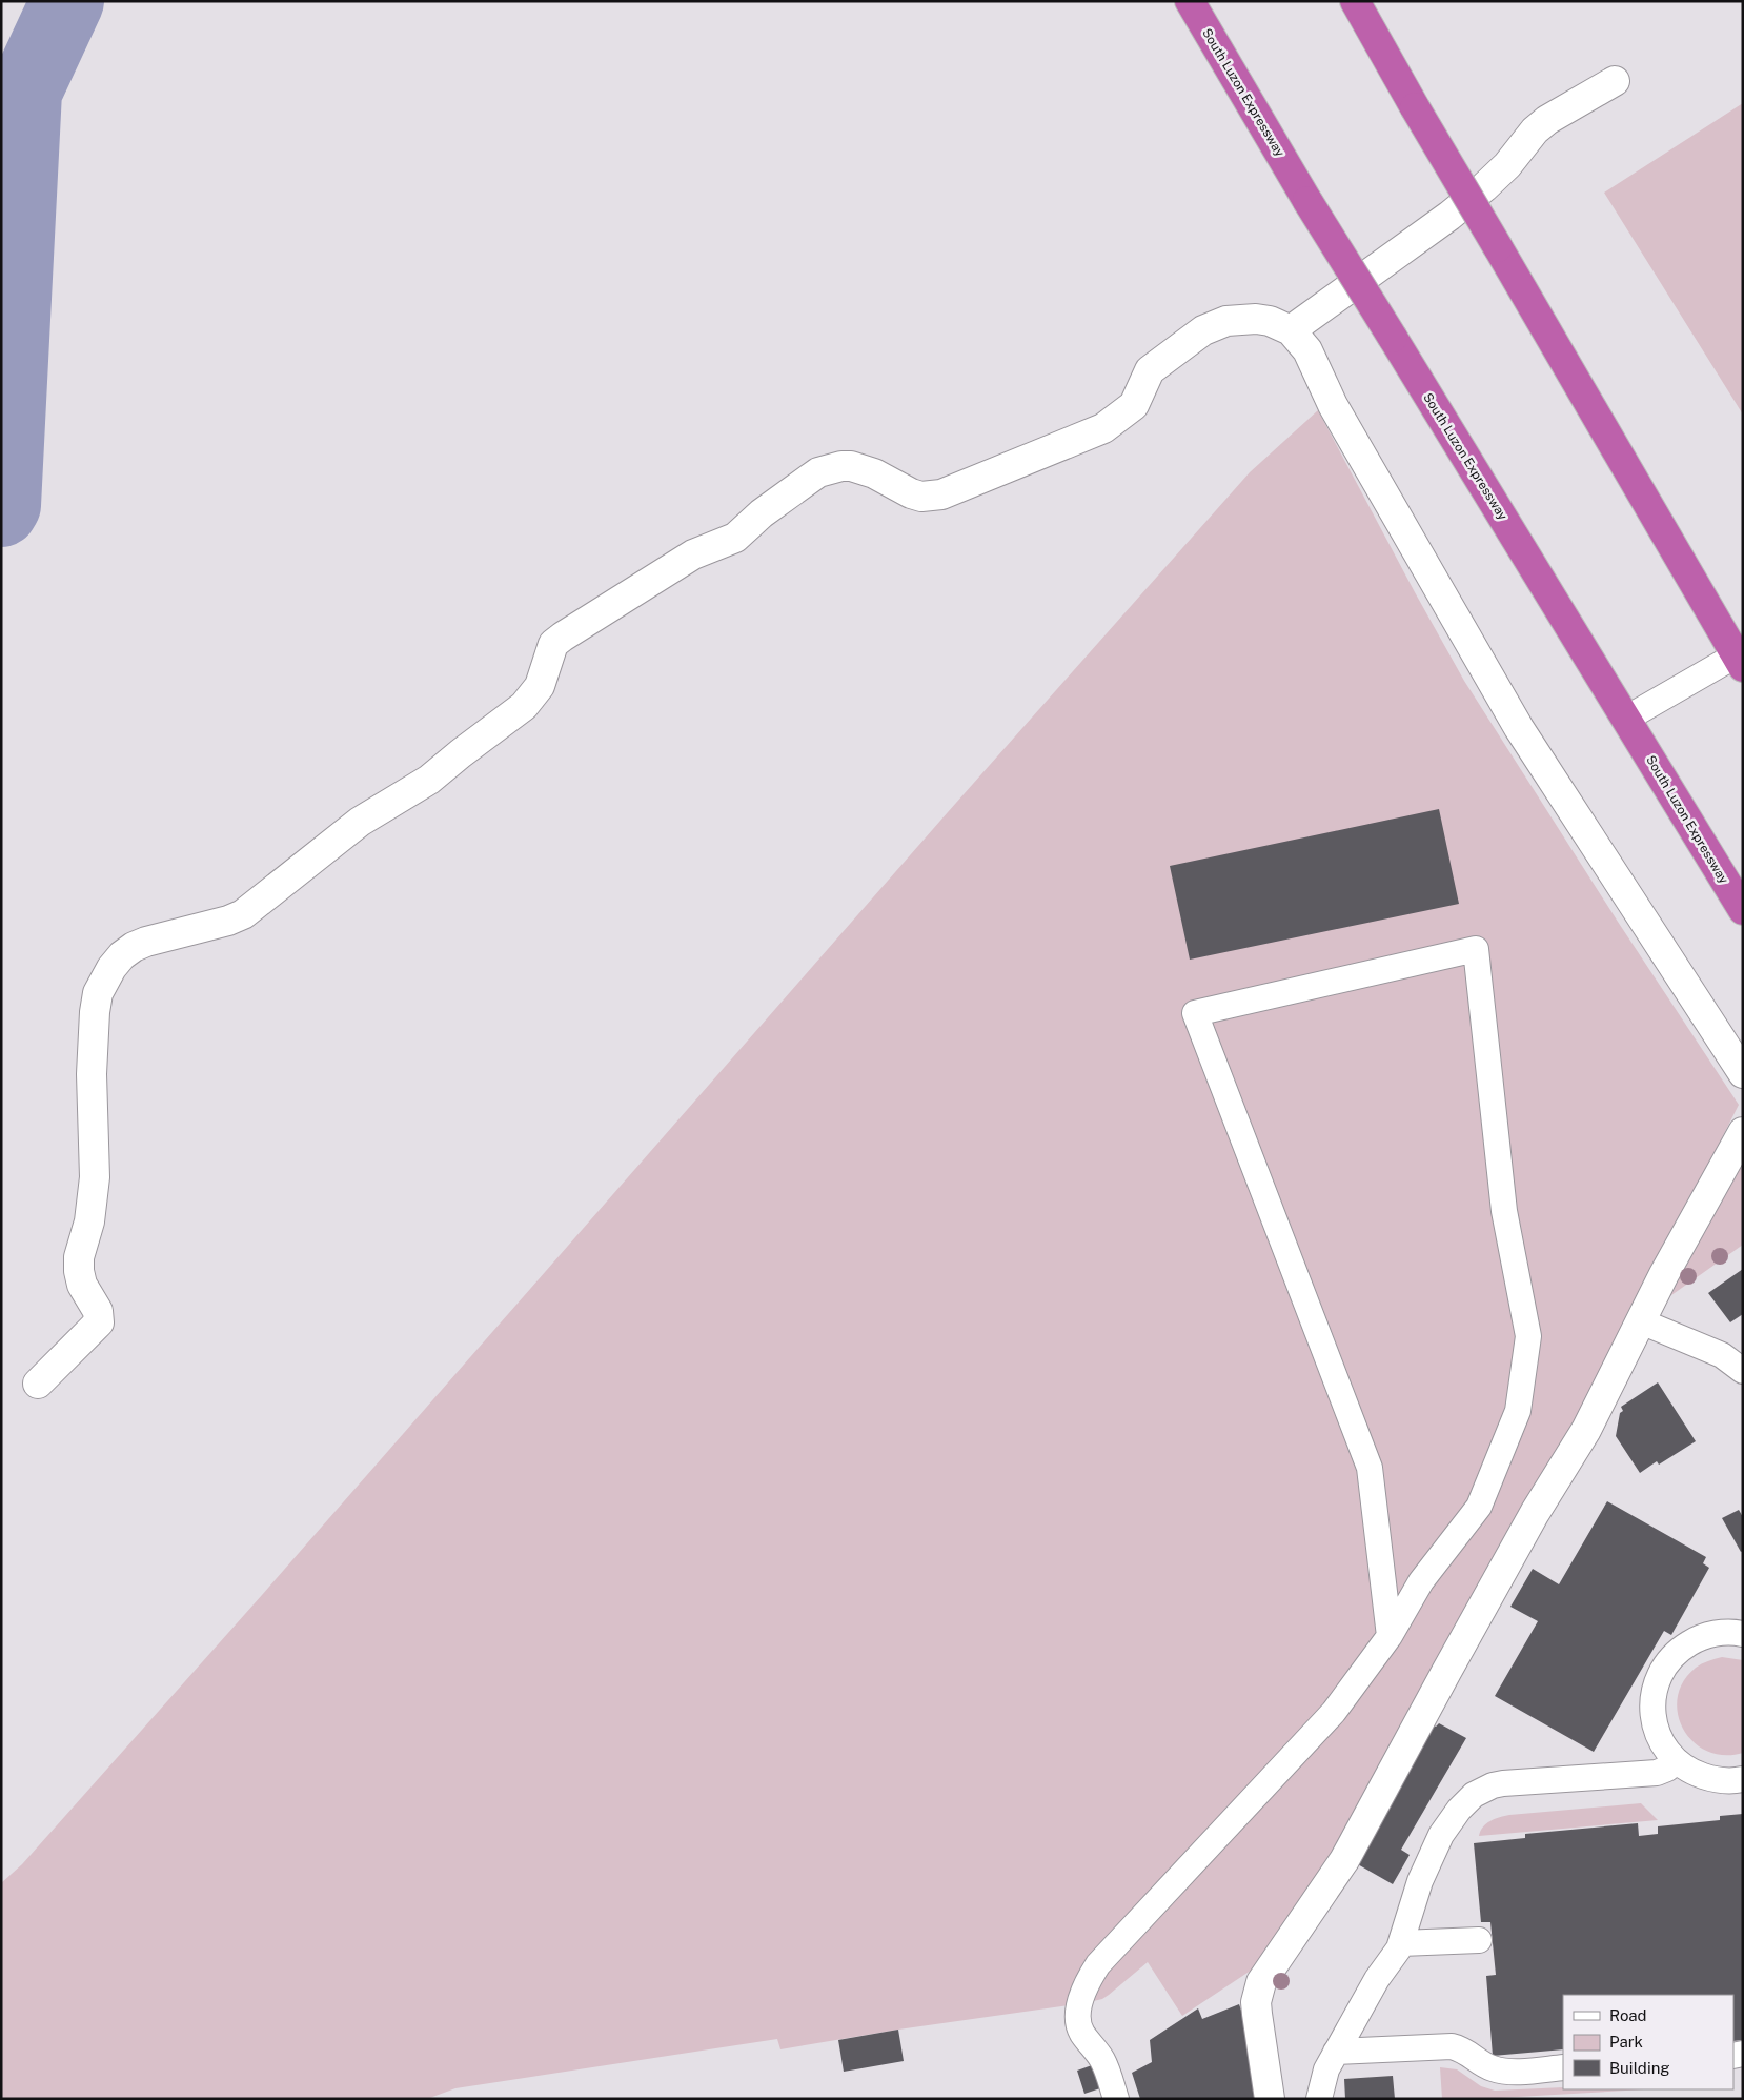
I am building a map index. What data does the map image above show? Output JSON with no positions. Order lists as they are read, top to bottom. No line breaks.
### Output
{"streets":{"highway":["South Luzon Expressway"]},"legend":["Road","Park","Building"]}
